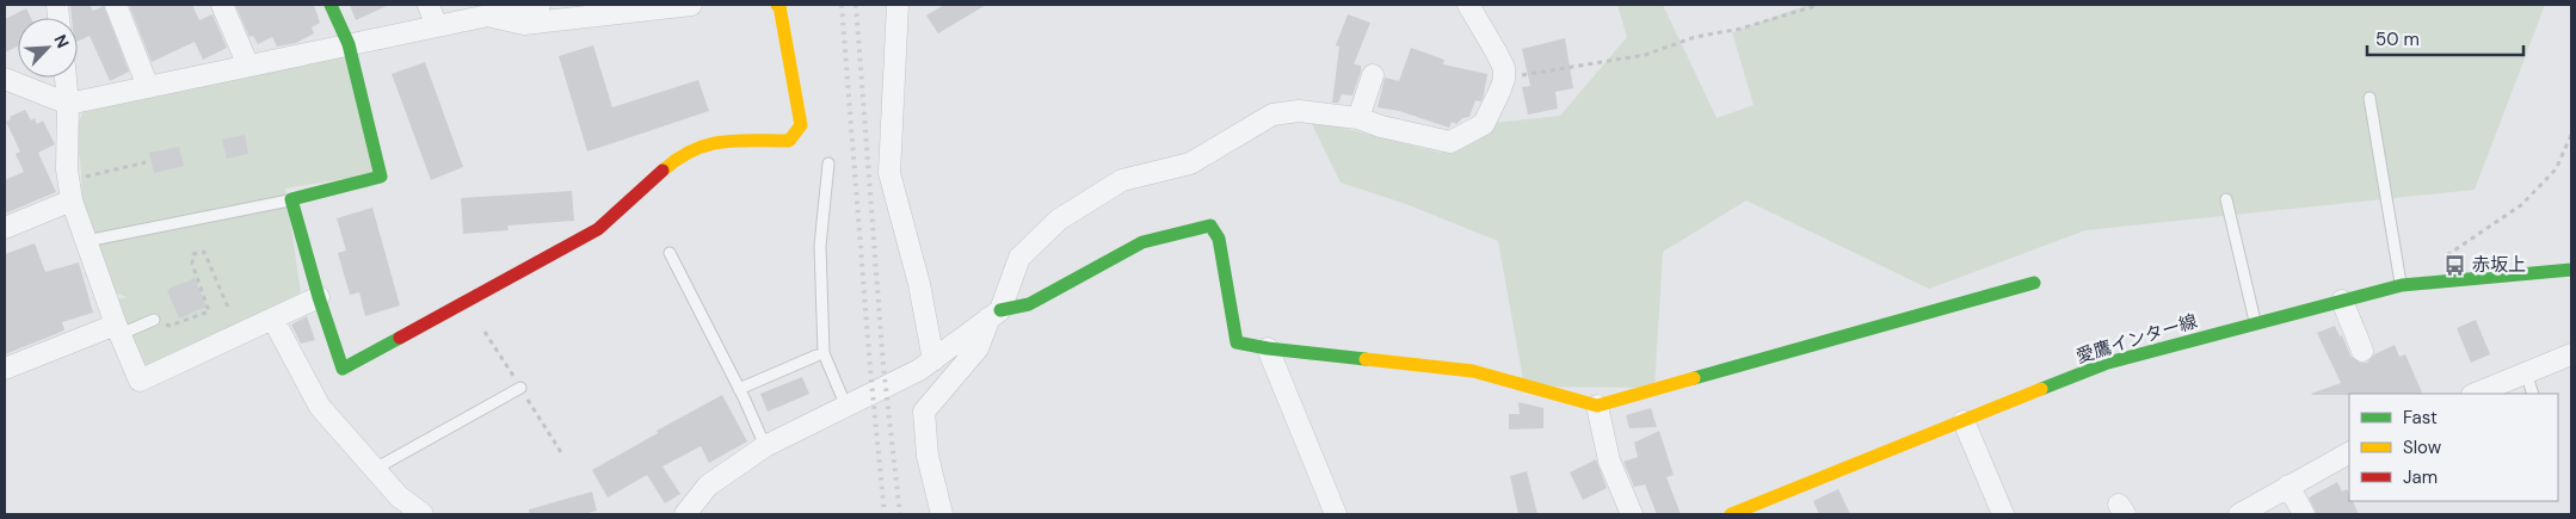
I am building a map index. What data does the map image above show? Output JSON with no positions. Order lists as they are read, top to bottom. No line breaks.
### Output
{"streets":{"street":["愛鷹インター線"]},"places":{"bus stop":["赤坂上"]},"legend":["Fast","Slow","Jam"],"scale_bar":"50 m","north":"top right"}
